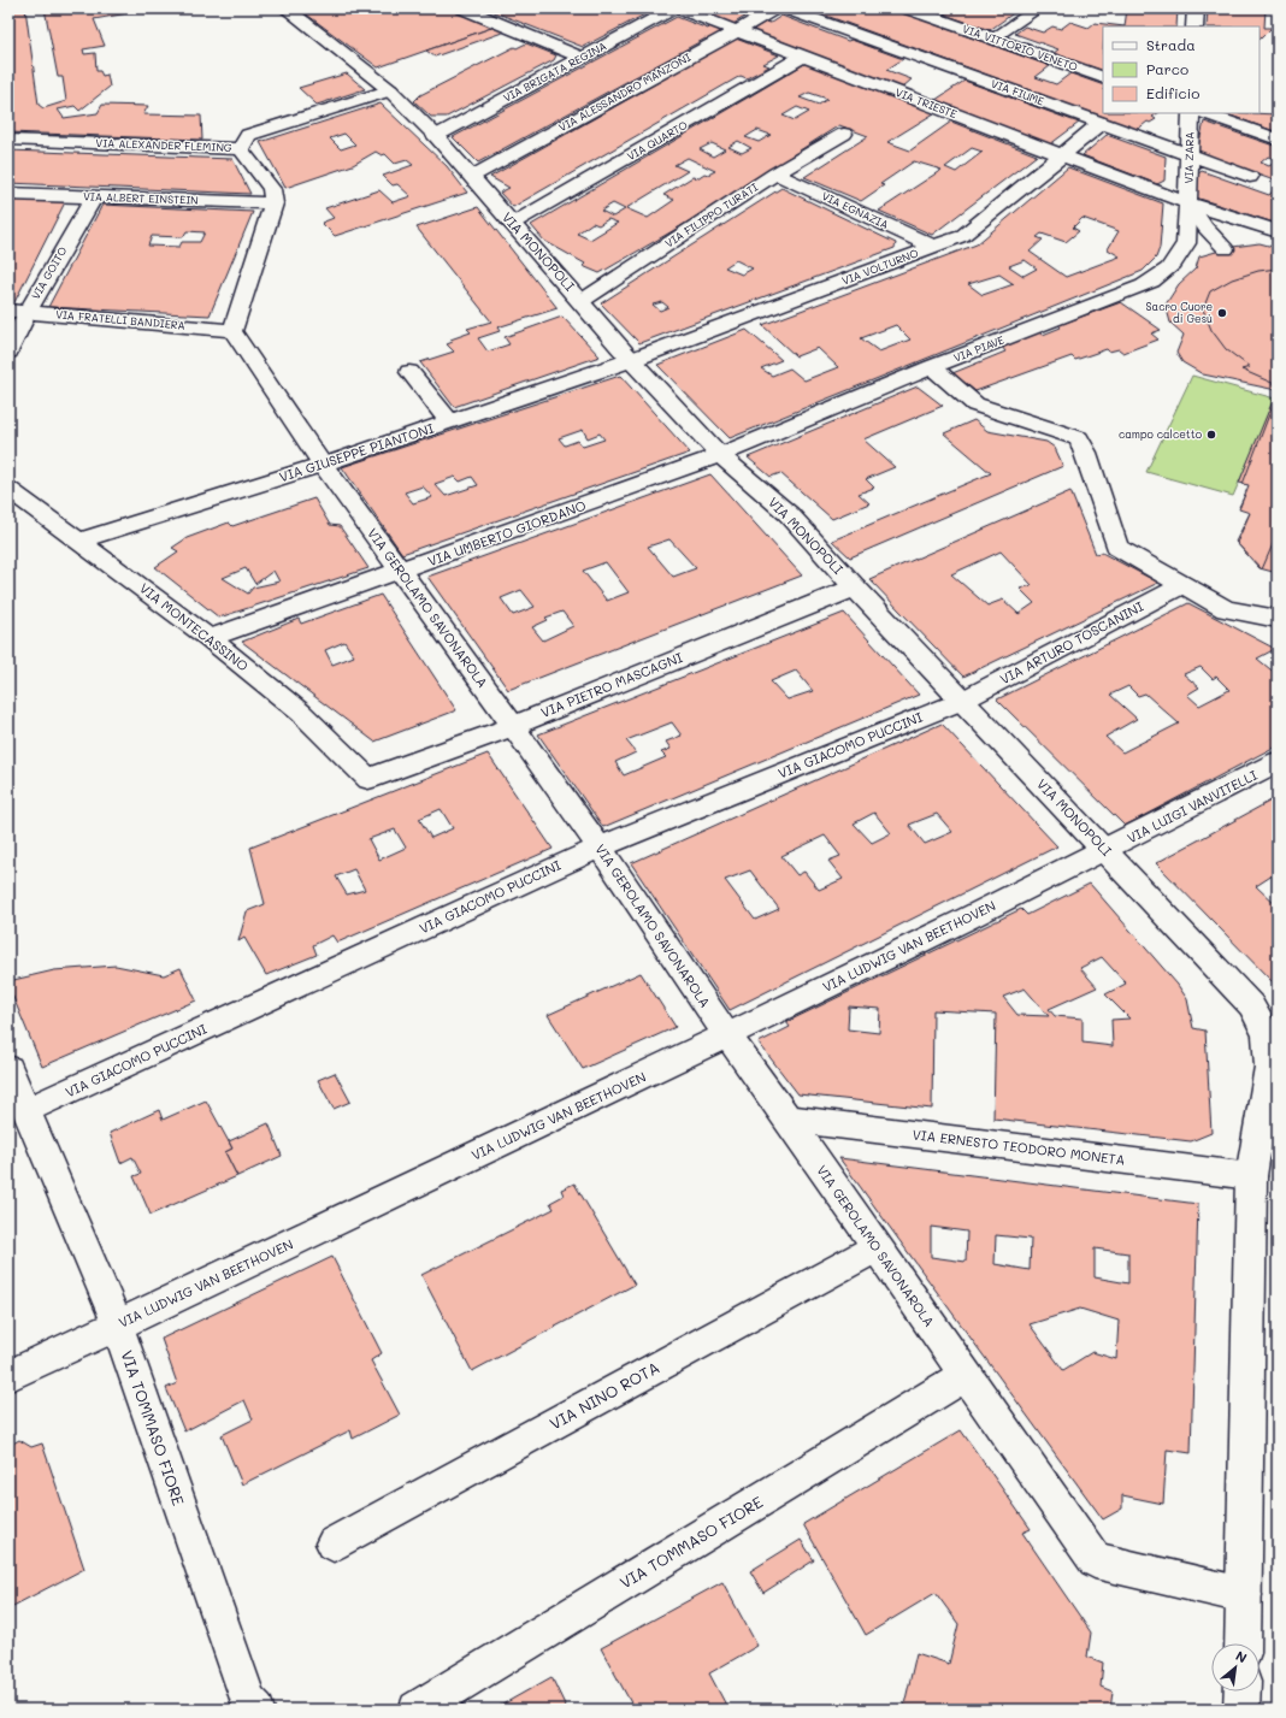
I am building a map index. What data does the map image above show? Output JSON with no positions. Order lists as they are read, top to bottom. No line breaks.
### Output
{"streets":{"street":["VIA VITTORIO VENETO","VIA BRIGATA REGINA","VIA ALESSANDRO MANZONI","VIA FIUME","VIA TRIESTE","VIA QUARTO","VIA ALEXANDER FLEMING","VIA ZARA","VIA ALBERT EINSTEIN","VIA EGNAZIA","VIA FILIPPO TURATI","VIA MONOPOLI","VIA VOLTURNO","VIA GOITO","VIA FRATELLI BANDIERA","VIA PIAVE","VIA GIUSEPPE PIANTONI","VIA UMBERTO GIORDANO","VIA GEROLAMO SAVONAROLA","VIA MONTECASSINO","VIA ARTURO TOSCANINI","VIA PIETRO MASCAGNI","VIA GIACOMO PUCCINI","VIA LUIGI VANVITELLI","VIA LUDWIG VAN BEETHOVEN","VIA ERNESTO TEODORO MONETA","VIA NINO ROTA","VIA TOMMASO FIORE"]},"crossings":[["VIA BRIGATA REGINA","VIA MONOPOLI"],["VIA ALESSANDRO MANZONI","VIA TRIESTE"],["VIA ALESSANDRO MANZONI","VIA MONOPOLI"],["VIA FIUME","VIA ZARA"],["VIA FIUME","VIA VOLTURNO"],["VIA TRIESTE","VIA QUARTO"],["VIA TRIESTE","VIA ZARA"],["VIA TRIESTE","VIA VOLTURNO"],["VIA TRIESTE","VIA PIAVE"],["VIA QUARTO","VIA MONOPOLI"],["VIA ALEXANDER FLEMING","VIA MONOPOLI"],["VIA ZARA","VIA PIAVE"],["VIA ALBERT EINSTEIN","VIA GOITO"],["VIA EGNAZIA","VIA FILIPPO TURATI"],["VIA EGNAZIA","VIA VOLTURNO"],["VIA FILIPPO TURATI","VIA MONOPOLI"],["VIA MONOPOLI","VIA VOLTURNO"],["VIA MONOPOLI","VIA PIAVE"],["VIA MONOPOLI","VIA GIUSEPPE PIANTONI"],["VIA MONOPOLI","VIA UMBERTO GIORDANO"],["VIA MONOPOLI","VIA GEROLAMO SAVONAROLA"],["VIA MONOPOLI","VIA ARTURO TOSCANINI"],["VIA MONOPOLI","VIA PIETRO MASCAGNI"],["VIA MONOPOLI","VIA GIACOMO PUCCINI"],["VIA MONOPOLI","VIA LUIGI VANVITELLI"],["VIA MONOPOLI","VIA LUDWIG VAN BEETHOVEN"],["VIA MONOPOLI","VIA ERNESTO TEODORO MONETA"],["VIA VOLTURNO","VIA GIUSEPPE PIANTONI"],["VIA GOITO","VIA FRATELLI BANDIERA"],["VIA FRATELLI BANDIERA","VIA GEROLAMO SAVONAROLA"],["VIA PIAVE","VIA UMBERTO GIORDANO"],["VIA GIUSEPPE PIANTONI","VIA GEROLAMO SAVONAROLA"],["VIA GIUSEPPE PIANTONI","VIA MONTECASSINO"],["VIA UMBERTO GIORDANO","VIA GEROLAMO SAVONAROLA"],["VIA UMBERTO GIORDANO","VIA MONTECASSINO"],["VIA GEROLAMO SAVONAROLA","VIA PIETRO MASCAGNI"],["VIA GEROLAMO SAVONAROLA","VIA GIACOMO PUCCINI"],["VIA GEROLAMO SAVONAROLA","VIA LUDWIG VAN BEETHOVEN"],["VIA GEROLAMO SAVONAROLA","VIA ERNESTO TEODORO MONETA"],["VIA GEROLAMO SAVONAROLA","VIA NINO ROTA"],["VIA GEROLAMO SAVONAROLA","VIA TOMMASO FIORE"],["VIA MONTECASSINO","VIA PIETRO MASCAGNI"],["VIA ARTURO TOSCANINI","VIA GIACOMO PUCCINI"],["VIA GIACOMO PUCCINI","VIA TOMMASO FIORE"],["VIA LUIGI VANVITELLI","VIA LUDWIG VAN BEETHOVEN"],["VIA LUDWIG VAN BEETHOVEN","VIA TOMMASO FIORE"]],"places":["Sacro Cuore di Gesù","campo calcetto"],"legend":["Strada","Parco","Edificio"],"north":"top right"}
